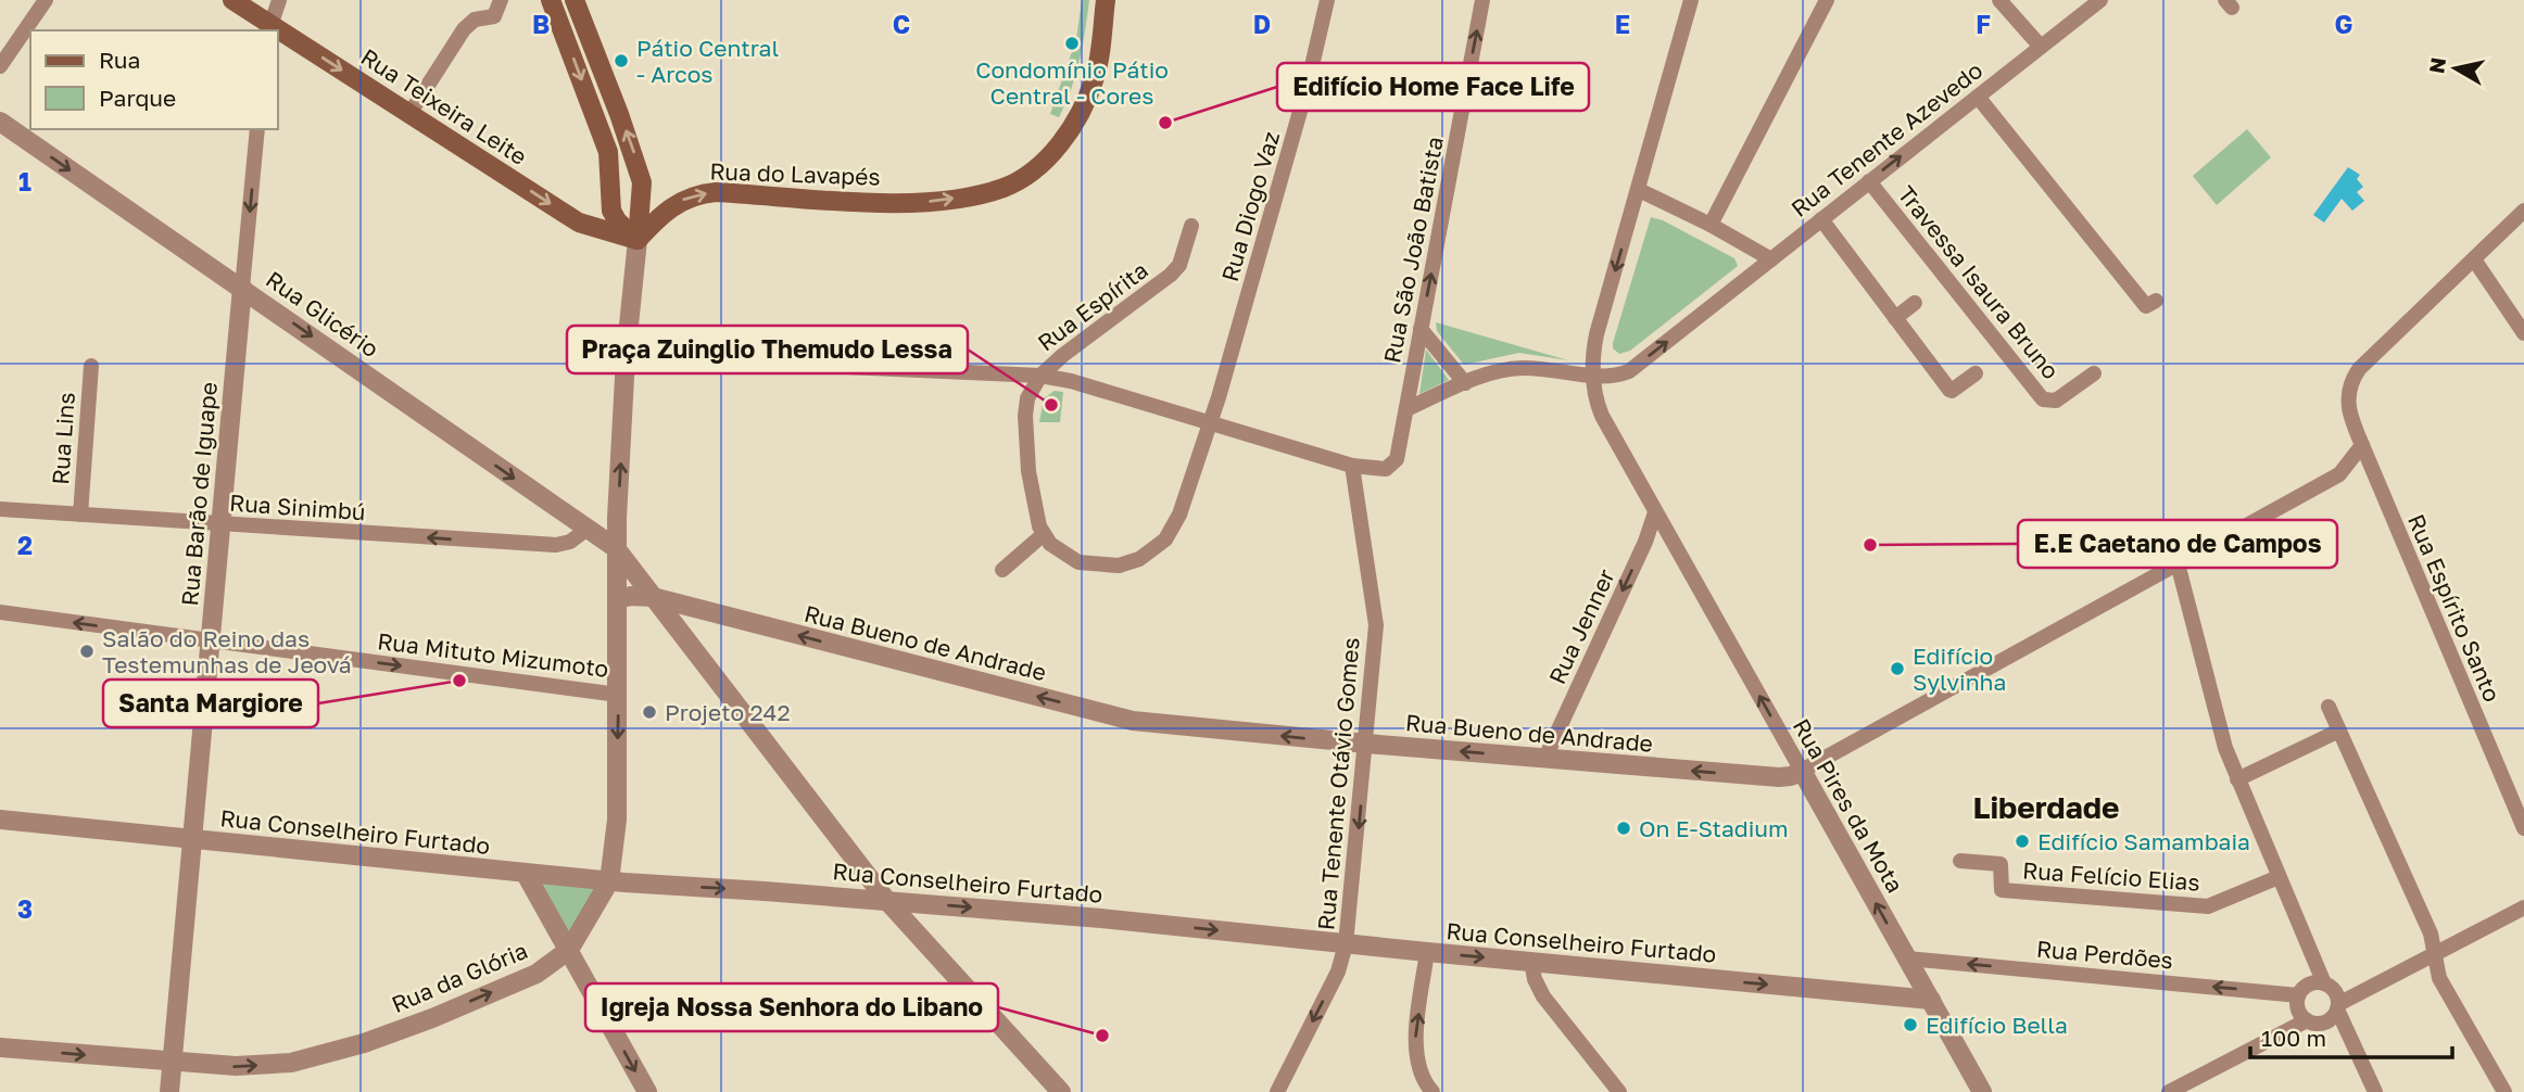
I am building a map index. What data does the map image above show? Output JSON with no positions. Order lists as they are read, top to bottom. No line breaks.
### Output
{"streets":{"main road":["Rua Teixeira Leite","Rua do Lavapés"],"street":["Rua Tenente Azevedo","Rua Diogo Vaz","Rua São João Batista","Travessa Isaura Bruno","Rua Espírita","Rua Glicério","Rua Lins","Rua Barão de Iguape","Rua Sinimbú","Rua Espírito Santo","Rua Jenner","Rua Bueno de Andrade","Rua Mituto Mizumoto","Rua Tenente Otávio Gomes","Rua Pires da Mota","Rua Conselheiro Furtado","Rua Felício Elias","Rua Perdões","Rua da Glória"]},"crossings":[["Rua Teixeira Leite","Rua do Lavapés"],["Rua Tenente Azevedo","Rua São João Batista"],["Rua Tenente Azevedo","Travessa Isaura Bruno"],["Rua Tenente Azevedo","Rua Pires da Mota"],["Rua Diogo Vaz","Rua Espírita"],["Rua São João Batista","Rua Tenente Otávio Gomes"],["Rua Glicério","Rua Barão de Iguape"],["Rua Glicério","Rua Sinimbú"],["Rua Glicério","Rua da Glória"],["Rua Lins","Rua Sinimbú"],["Rua Barão de Iguape","Rua Sinimbú"],["Rua Barão de Iguape","Rua Mituto Mizumoto"],["Rua Barão de Iguape","Rua Conselheiro Furtado"],["Rua Barão de Iguape","Rua da Glória"],["Rua Espírito Santo","Rua Bueno de Andrade"],["Rua Jenner","Rua Bueno de Andrade"],["Rua Jenner","Rua Pires da Mota"],["Rua Bueno de Andrade","Rua Tenente Otávio Gomes"],["Rua Bueno de Andrade","Rua Pires da Mota"],["Rua Bueno de Andrade","Rua da Glória"],["Rua Mituto Mizumoto","Rua da Glória"],["Rua Tenente Otávio Gomes","Rua Conselheiro Furtado"],["Rua Pires da Mota","Rua Conselheiro Furtado"],["Rua Pires da Mota","Rua Perdões"],["Rua Conselheiro Furtado","Rua da Glória"]],"one_way":["Rua Teixeira Leite","Rua Tenente Azevedo","Rua do Lavapés","Rua São João Batista","Rua Glicério","Rua Sinimbú","Rua Jenner","Rua Bueno de Andrade","Rua Conselheiro Furtado","Rua Perdões"],"districts":["Liberdade"],"places":["Condomínio Pátio Central - Cores","Pátio Central - Arcos","Edifício Home Face Life","Praça Zuinglio Themudo Lessa","E.E Caetano de Campos","Salão do Reino das Testemunhas de Jeová","Edifício Sylvinha","Santa Margiore","Projeto 242","On E-Stadium","Edifício Samambaia","Edifício Bella","Igreja Nossa Senhora do Libano"],"legend":["Rua","Parque"],"scale_bar":"100 m","north":"left","grid":{"columns":["B","C","D","E","F","G"],"rows":["1","2","3"]}}
